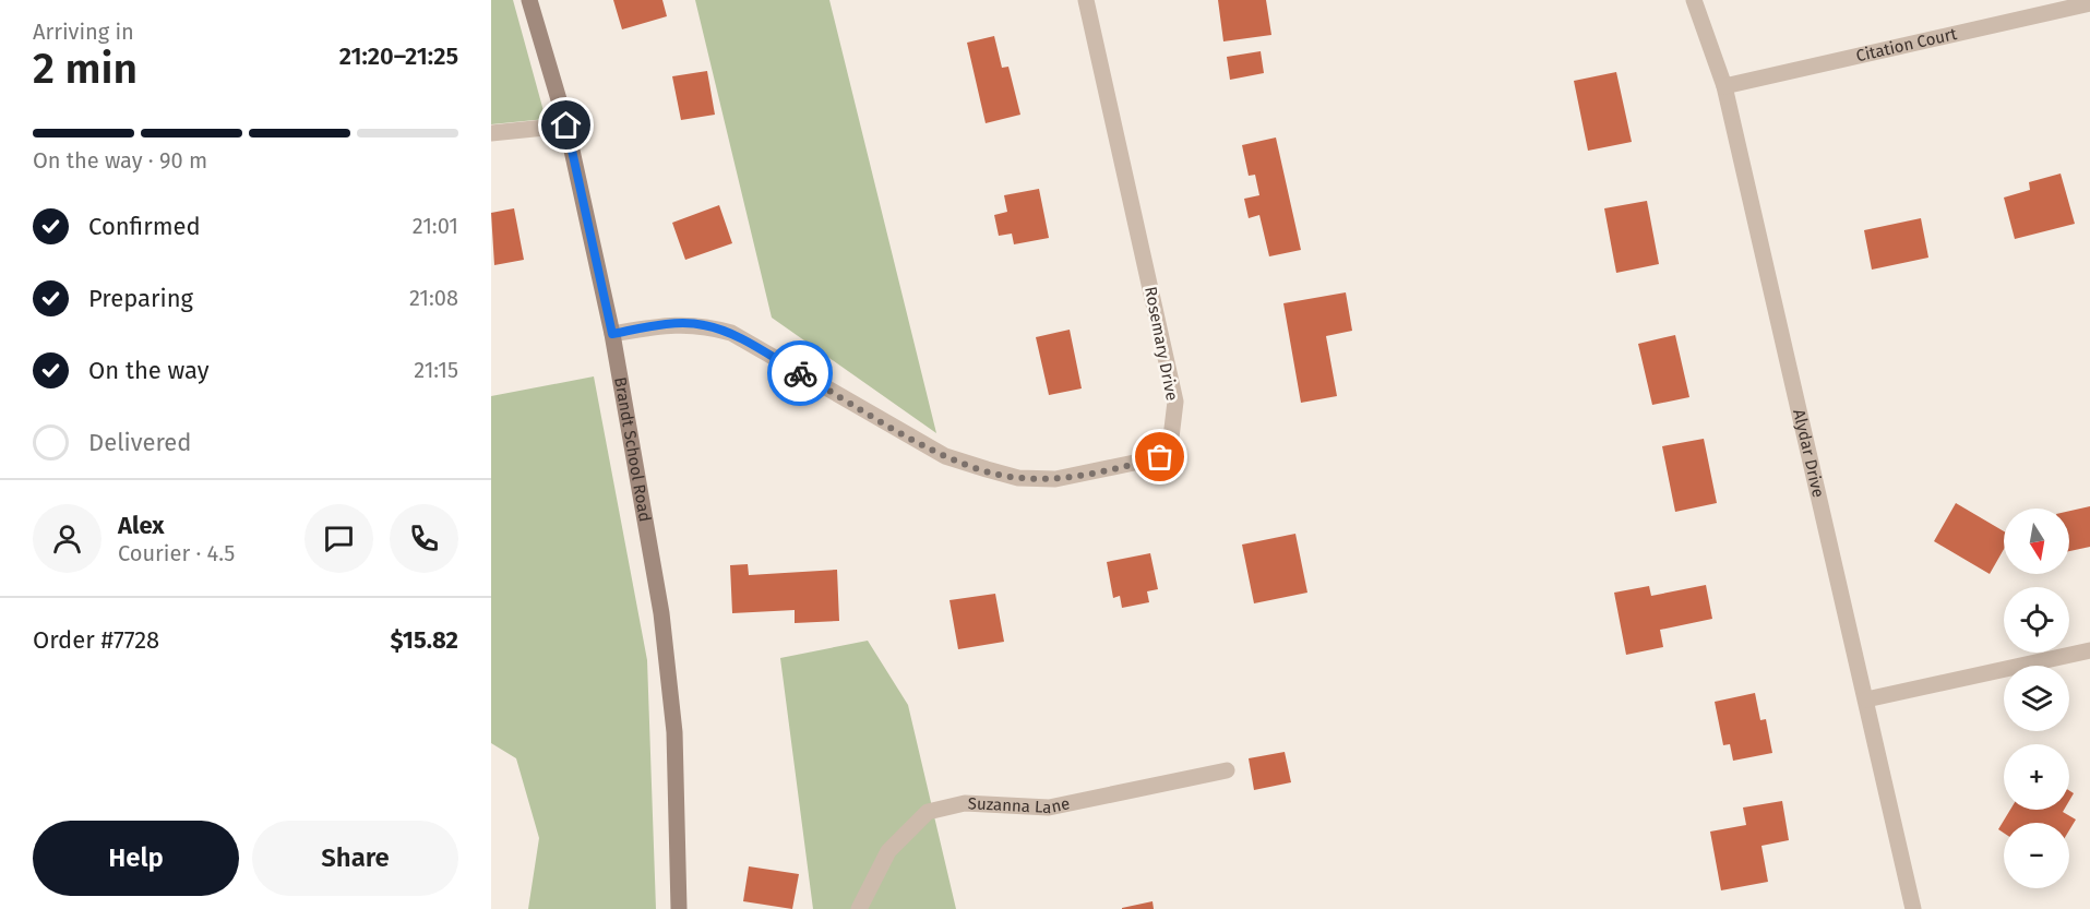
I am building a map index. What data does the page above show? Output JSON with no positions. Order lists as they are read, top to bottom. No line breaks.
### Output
{"streets":{"street":["Citation Court","Rosemary Drive","Brandt School Road","Alydar Drive","Suzanna Lane"]},"crossings":[["Citation Court","Alydar Drive"],["Rosemary Drive","Brandt School Road"]],"north":"bottom","page":{"heading":["2 min","Arriving in","21:20–21:25"],"panel":["Alex","Courier · 4.5","Order #7728","$15.82"],"bar":"On the way · 90 m","list":[["Confirmed","21:01"],["Preparing","21:08"],["On the way","21:15"],"Delivered"],"map_buttons":["+","−"],"buttons":["Help","Share"]}}
